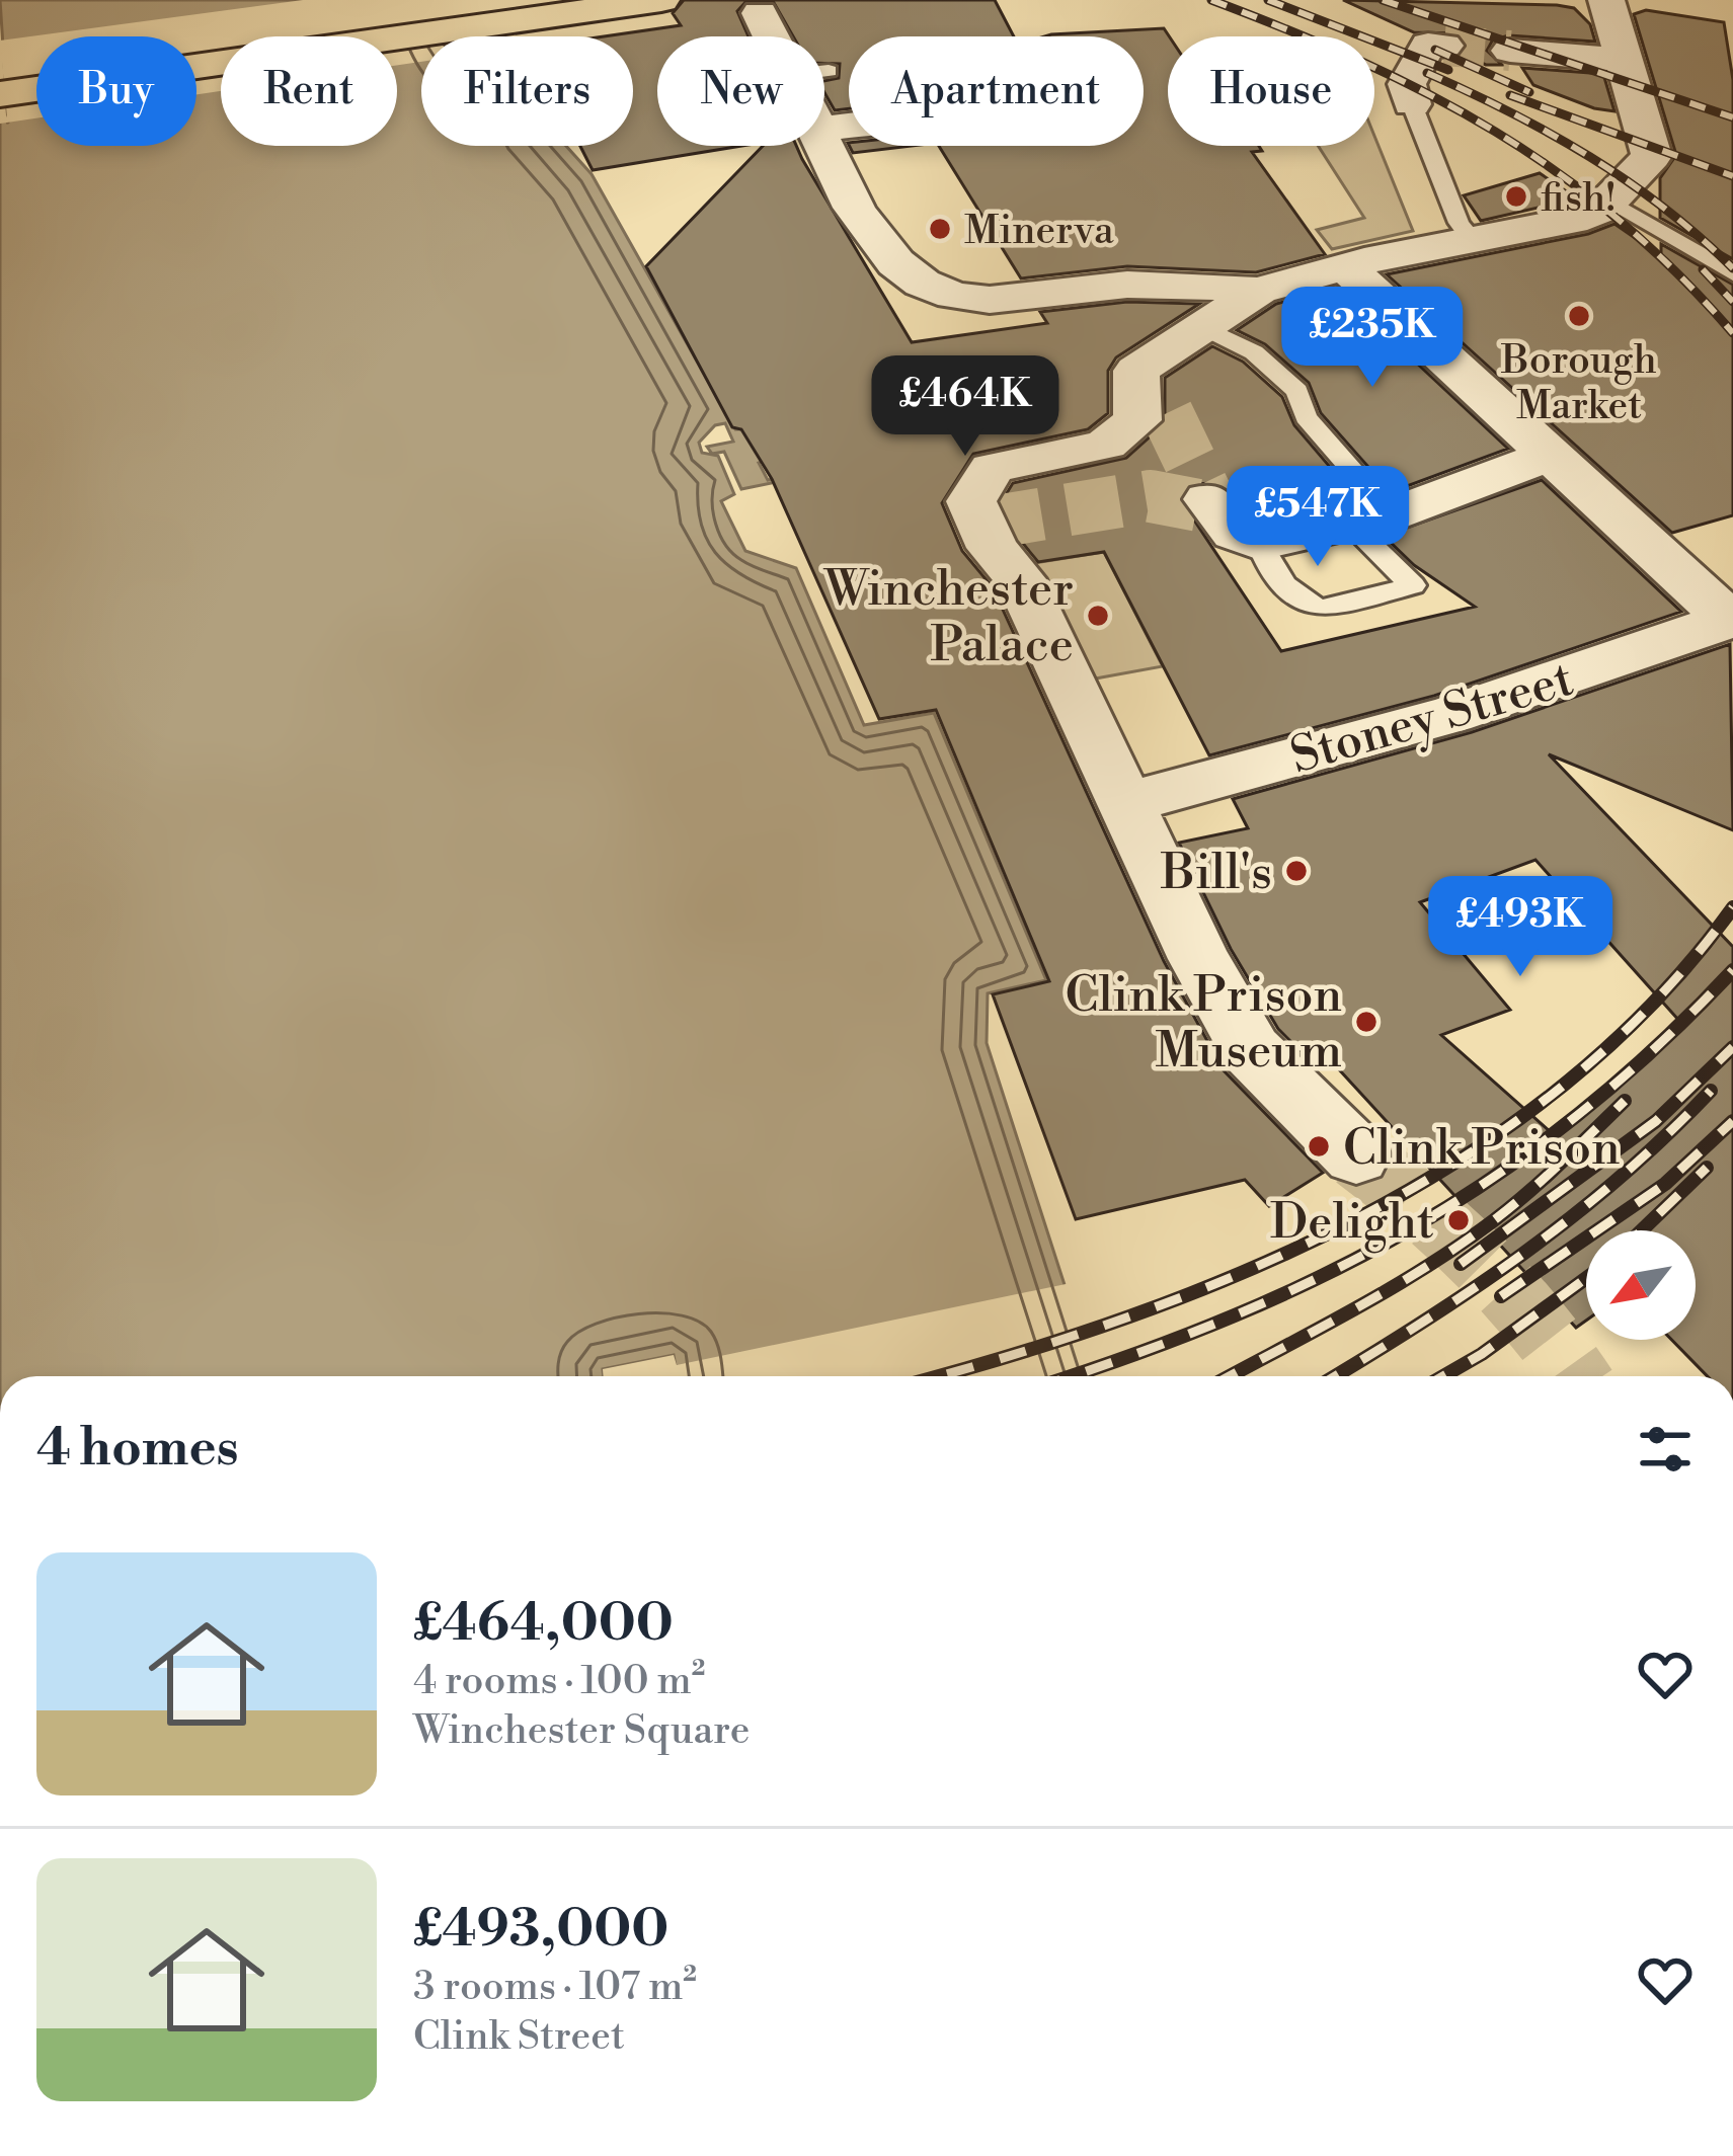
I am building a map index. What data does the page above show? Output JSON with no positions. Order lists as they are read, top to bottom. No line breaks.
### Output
{"streets":{"street":["Stoney Street"]},"places":["fish!","Minerva","Borough Market","Winchester Palace","Bill's","Clink Prison Museum","Clink Prison","Delight"],"north":"bottom left","page":{"chip":["Buy","Rent","Filters","New","Apartment","House"],"price":["£235K","£464K","£547K","£493K"],"heading":"4 homes","list":[{"name":"£464,000","note":"4 rooms · 100 m² · Winchester Square"},{"name":"£493,000","note":"3 rooms · 107 m² · Clink Street"}]}}
